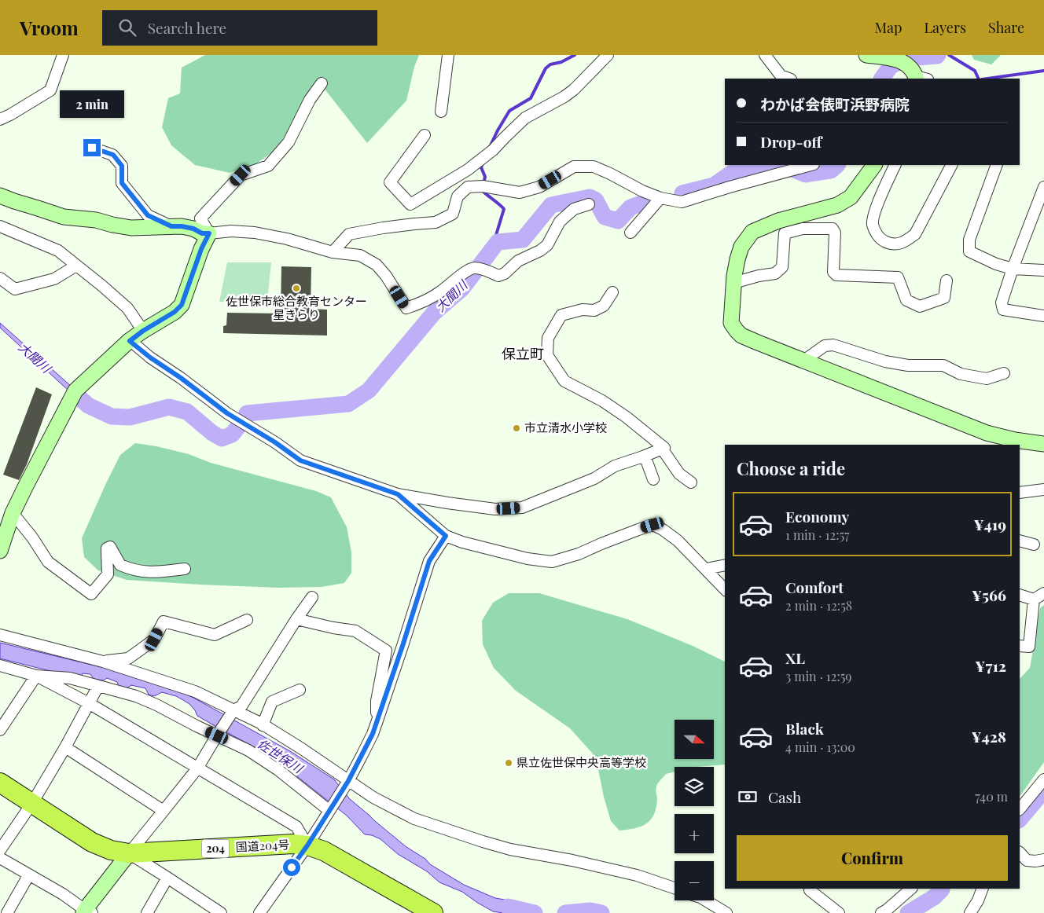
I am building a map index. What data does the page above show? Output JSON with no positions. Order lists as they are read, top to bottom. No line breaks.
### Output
{"streets":{"highway":["国道204号","204"]},"districts":["保立町"],"water":["大聞川","佐世保川"],"places":["佐世保市総合教育センター 星きらり","市立清水小学校","県立佐世保中央高等学校"],"north":"right","page":{"header":"Vroom","search":"Search here","nav":["Map","Layers","Share"],"banner":["わかば会俵町浜野病院","Drop-off"],"bubble":"2 min","heading":"Choose a ride","list":[{"name":"Economy","note":"1 min · 12:57","value":"¥419"},{"name":"Comfort","note":"2 min · 12:58","value":"¥566"},{"name":"XL","note":"3 min · 12:59","value":"¥712"},{"name":"Black","note":"4 min · 13:00","value":"¥428"}],"map_buttons":["+","−"],"pay":["Cash","740 m"],"buttons":"Confirm"}}
